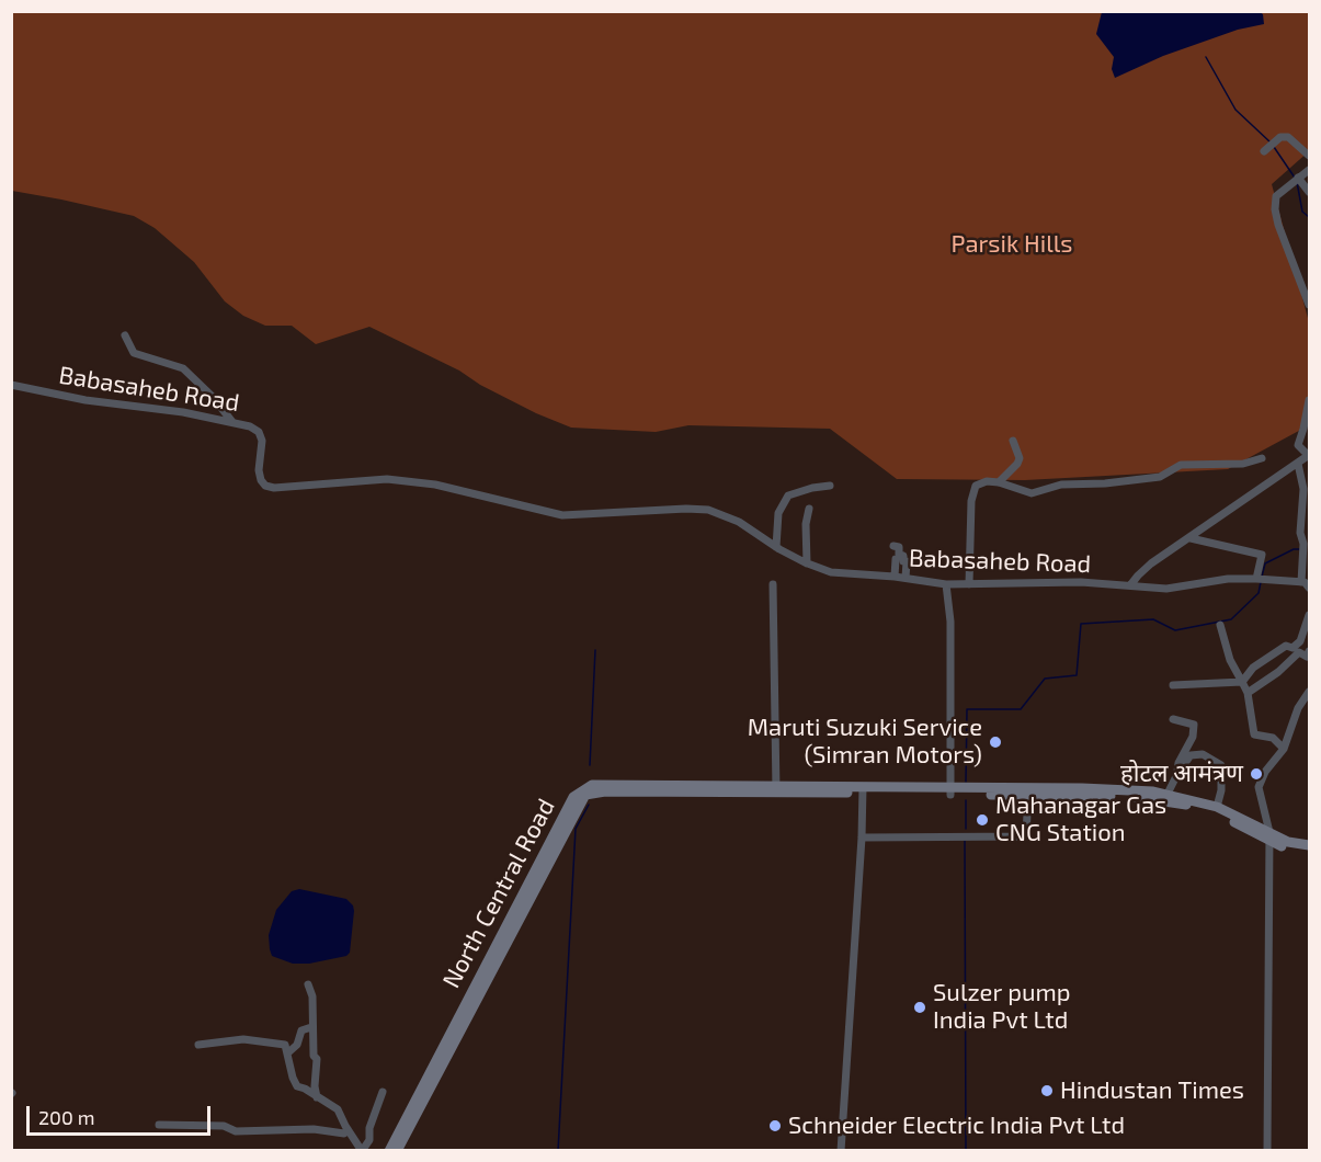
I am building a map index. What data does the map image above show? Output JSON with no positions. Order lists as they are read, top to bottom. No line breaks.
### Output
{"streets":{"main road":["North Central Road"],"street":["Babasaheb Road"]},"parks":["Parsik Hills"],"places":["Maruti Suzuki Service (Simran Motors)","होटल आमंत्रण","Mahanagar Gas CNG Station","Sulzer pump India Pvt Ltd","Hindustan Times","Schneider Electric India Pvt Ltd"],"scale_bar":"200 m"}
